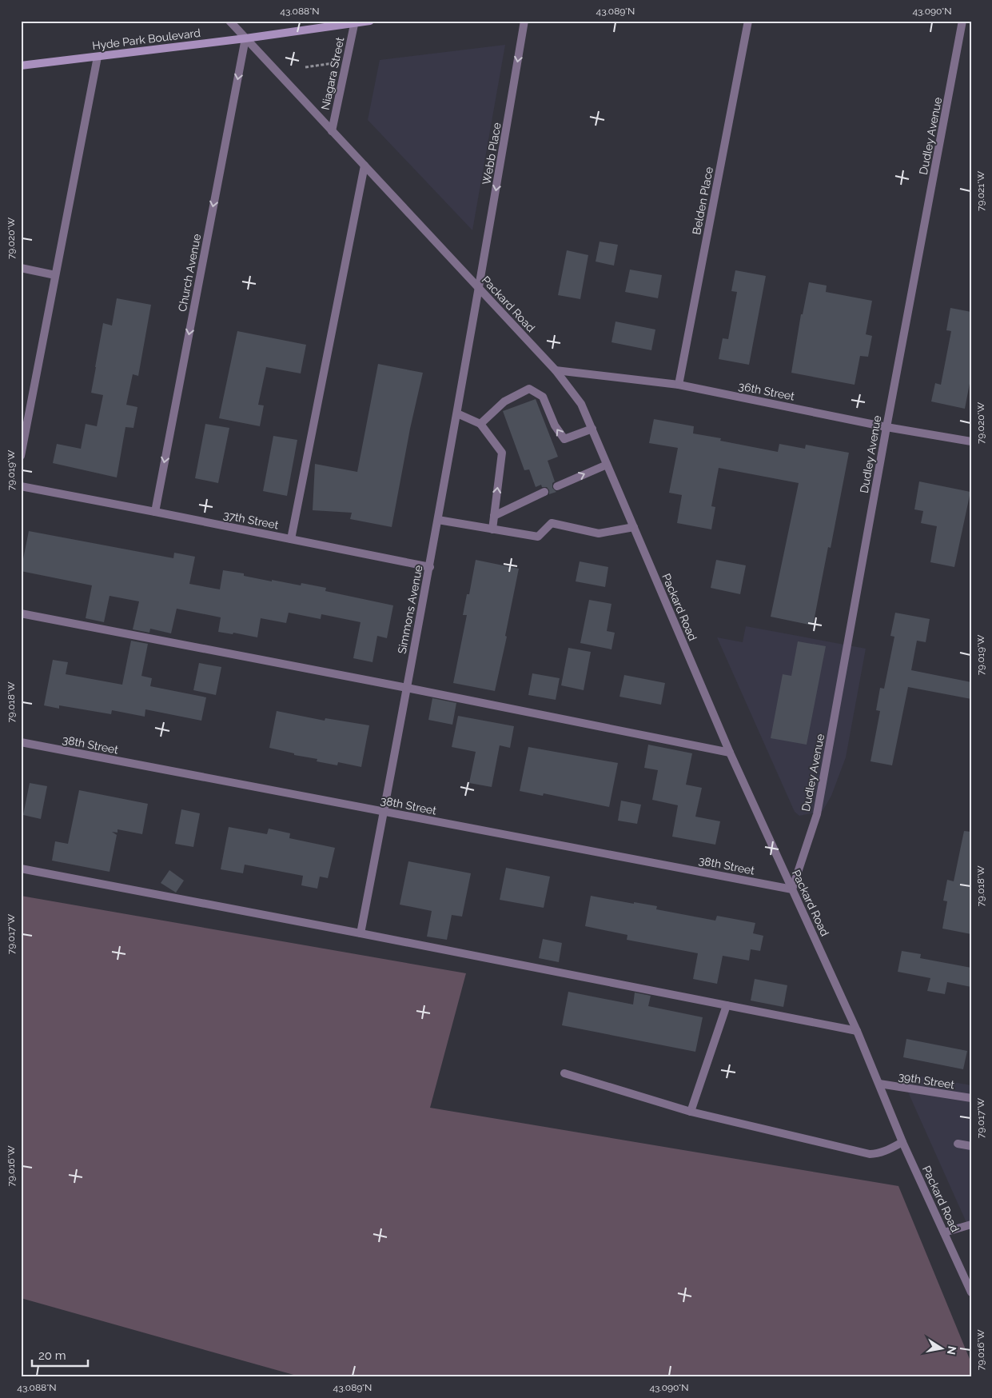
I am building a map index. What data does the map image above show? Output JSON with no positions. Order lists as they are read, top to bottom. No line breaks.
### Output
{"streets":{"main road":["Hyde Park Boulevard"],"street":["Niagara Street","Dudley Avenue","Webb Place","Belden Place","Church Avenue","Packard Road","36th Street","37th Street","Simmons Avenue","38th Street","39th Street"]},"crossings":[["Hyde Park Boulevard","Niagara Street"],["Hyde Park Boulevard","Church Avenue"],["Hyde Park Boulevard","Packard Road"],["Niagara Street","Packard Road"],["Dudley Avenue","Packard Road"],["Dudley Avenue","36th Street"],["Dudley Avenue","38th Street"],["Webb Place","Packard Road"],["Webb Place","Simmons Avenue"],["Belden Place","36th Street"],["Church Avenue","Packard Road"],["Church Avenue","37th Street"],["Packard Road","36th Street"],["Packard Road","Simmons Avenue"],["Packard Road","38th Street"],["Packard Road","39th Street"],["37th Street","Simmons Avenue"],["Simmons Avenue","38th Street"]],"one_way":["Webb Place","Church Avenue"],"scale_bar":"20 m","north":"right","coordinates":["43.088°N","43.089°N","43.090°N","79.021°W","79.020°W","79.019°W","79.018°W","79.017°W","79.016°W"]}
